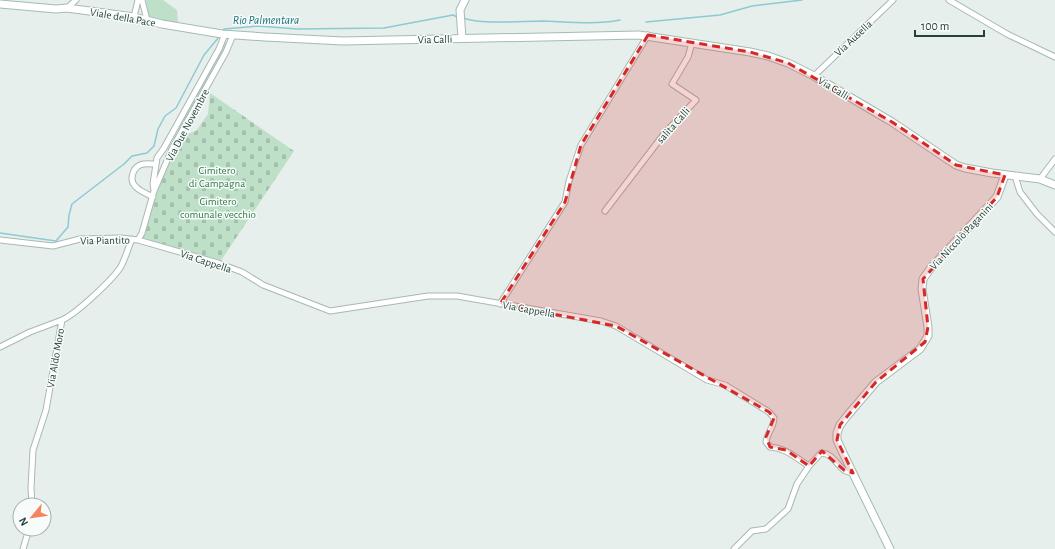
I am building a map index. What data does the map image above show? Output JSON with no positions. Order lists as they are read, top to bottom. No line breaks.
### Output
{"streets":{"main road":["Viale della Pace","Via Calli","Via Niccolò Paganini"],"street":["Via Ausella","Via Due Novembre","salita Calli","Via Piantito","Via Cappella","Via Aldo Moro"]},"crossings":[["Viale della Pace","Via Calli"],["Viale della Pace","Via Due Novembre"],["Via Ausella","Via Calli"],["Via Calli","Via Due Novembre"],["Via Calli","salita Calli"],["Via Calli","Via Niccolò Paganini"],["Via Due Novembre","Via Piantito"],["Via Due Novembre","Via Cappella"],["Via Piantito","Via Cappella"],["Via Piantito","Via Aldo Moro"]],"water":["Rio Palmentara"],"parks":["Cimitero di Campagna","Cimitero comunale vecchio"],"scale_bar":"100 m","north":"bottom left"}
